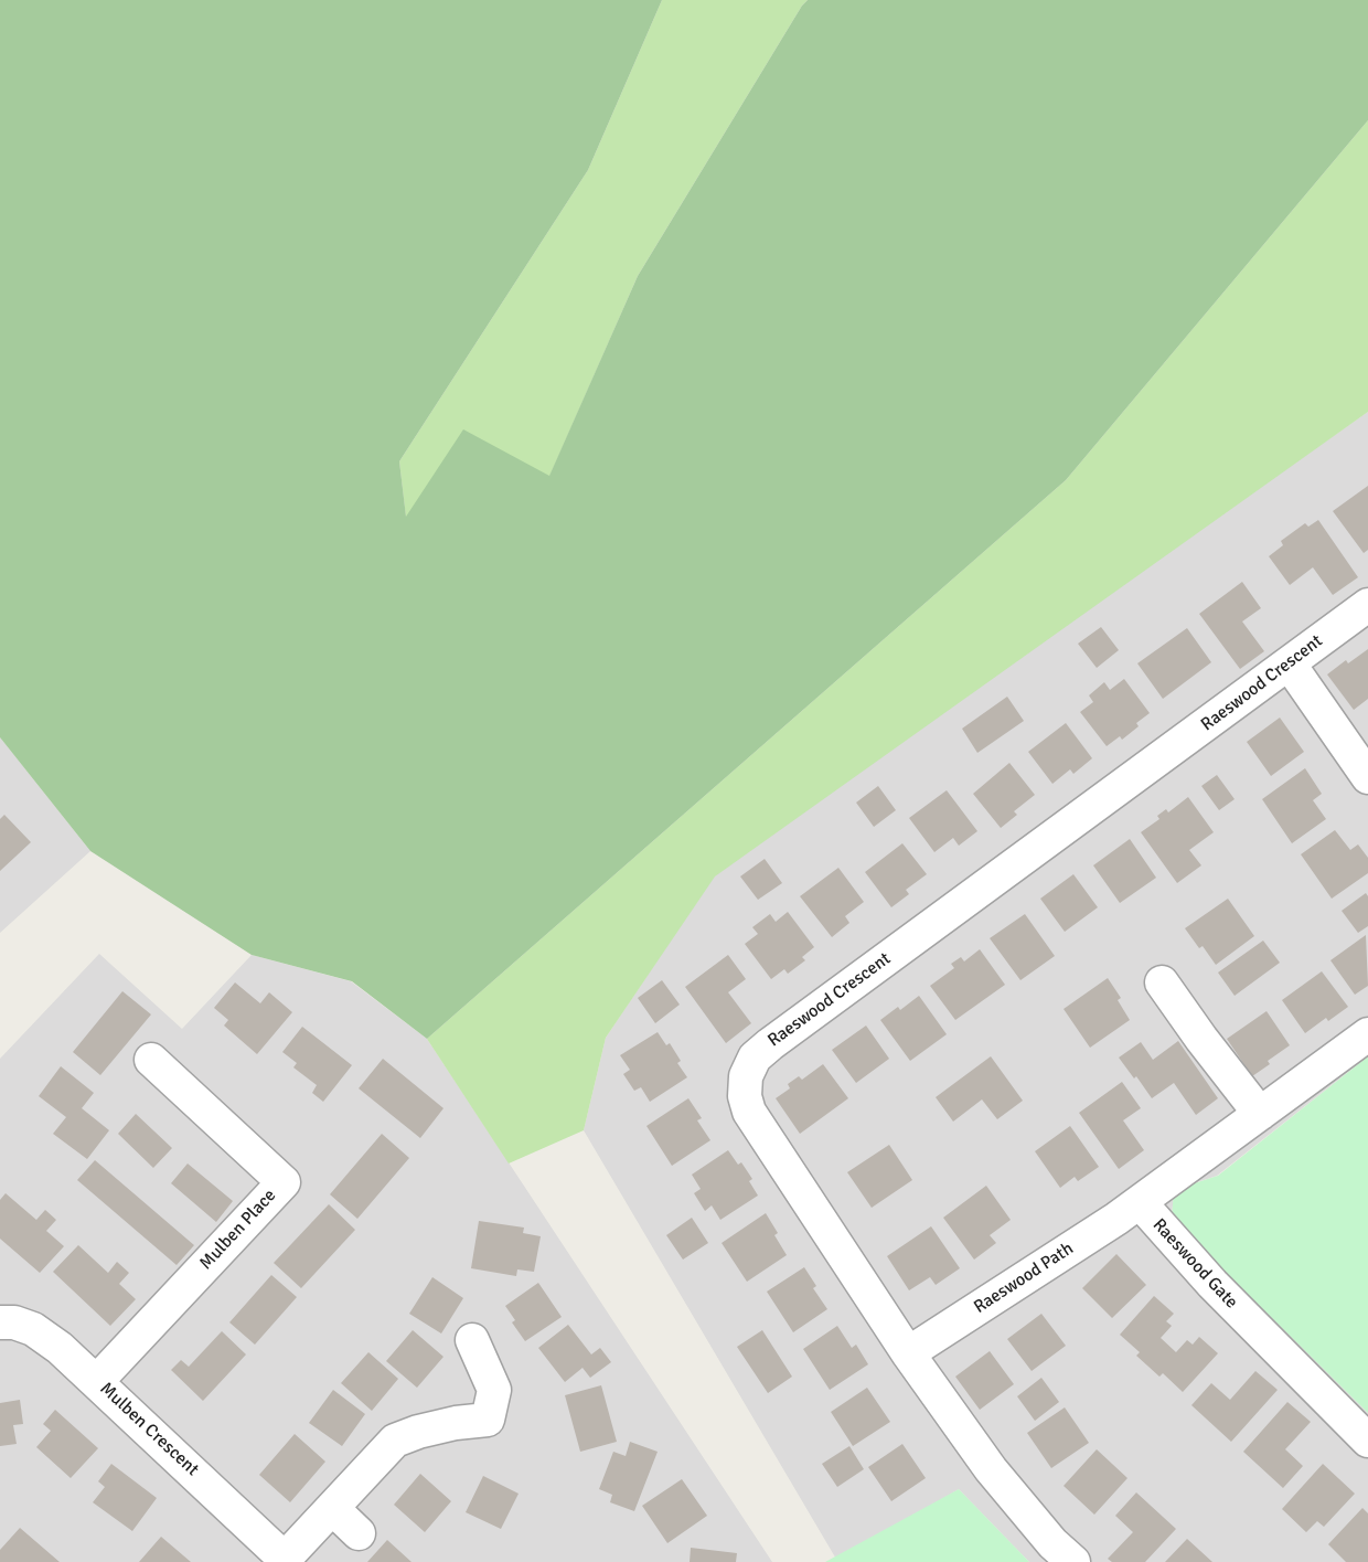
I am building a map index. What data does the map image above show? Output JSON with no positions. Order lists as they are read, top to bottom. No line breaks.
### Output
{"streets":{"street":["Raeswood Crescent","Mulben Place","Raeswood Gate","Raeswood Path","Mulben Crescent"]},"crossings":[["Raeswood Crescent","Raeswood Path"],["Mulben Place","Mulben Crescent"],["Raeswood Gate","Raeswood Path"]]}
